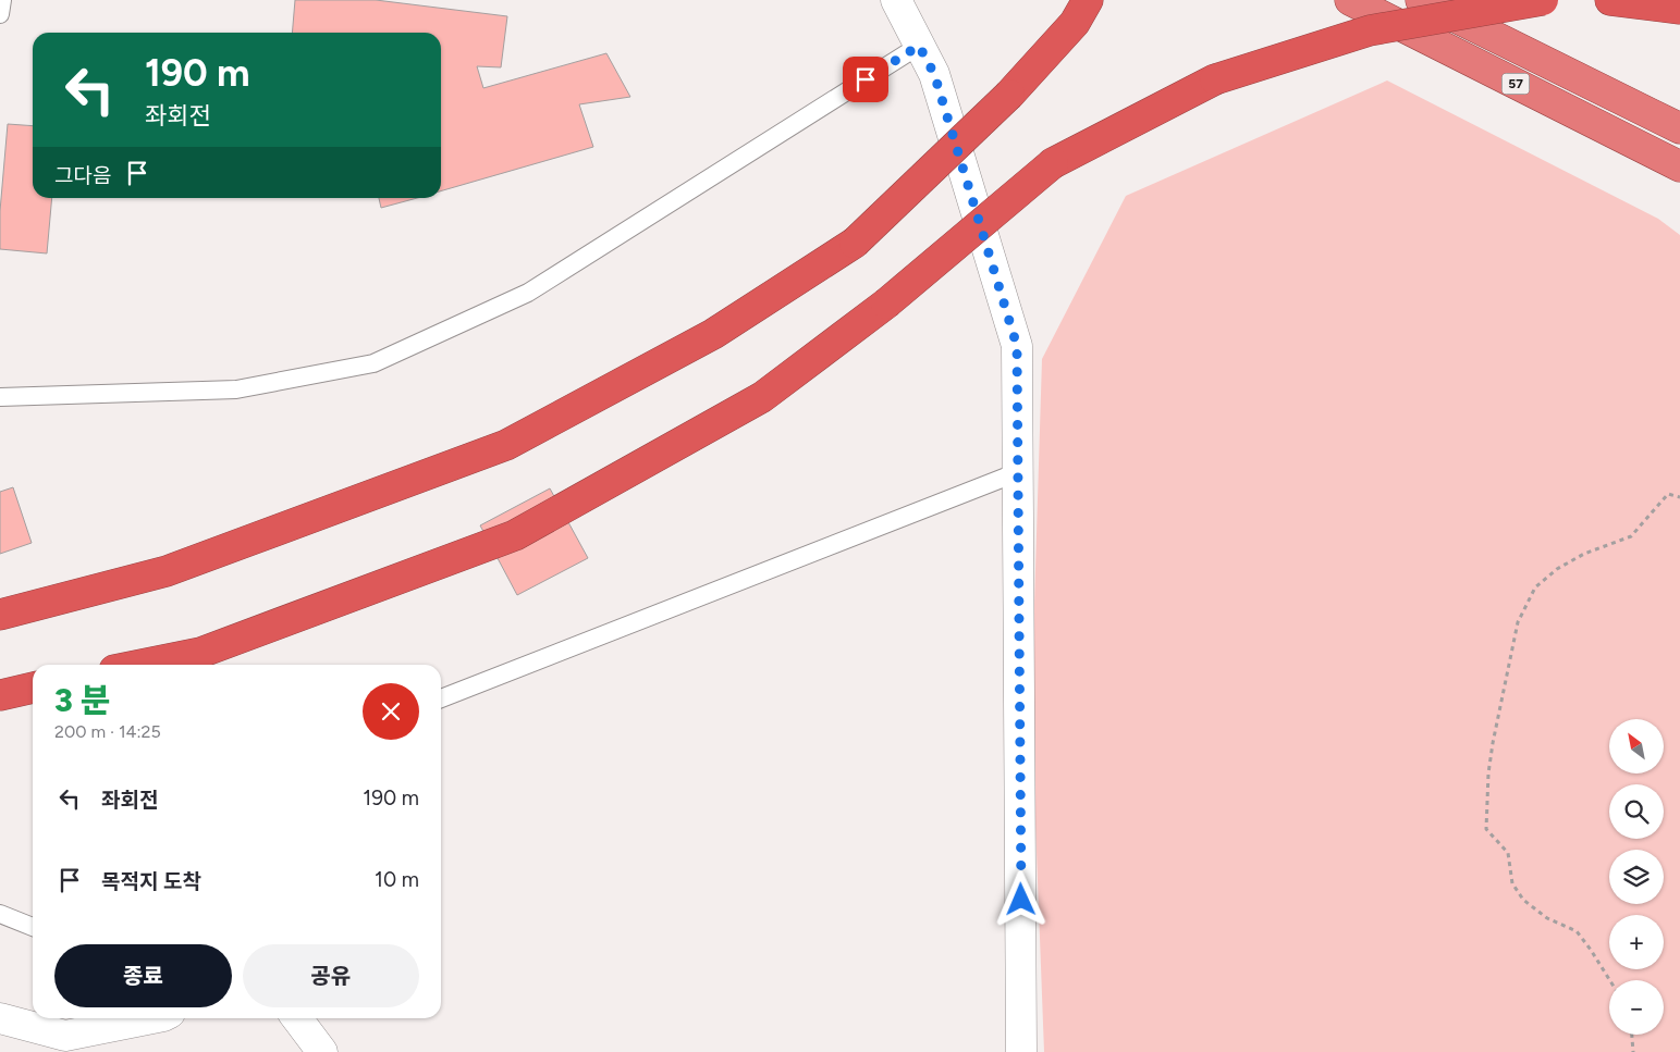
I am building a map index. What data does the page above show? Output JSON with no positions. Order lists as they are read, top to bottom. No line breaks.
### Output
{"streets":{"highway":["57"]},"north":"top left","page":{"turn":["190 m","좌회전"],"then":"그다음","heading":["3 분","200 m · 14:25"],"map_buttons":["+","−"],"list":[{"name":"좌회전","value":"190 m"},{"name":"목적지 도착","value":"10 m"}],"buttons":["종료","공유"]}}
